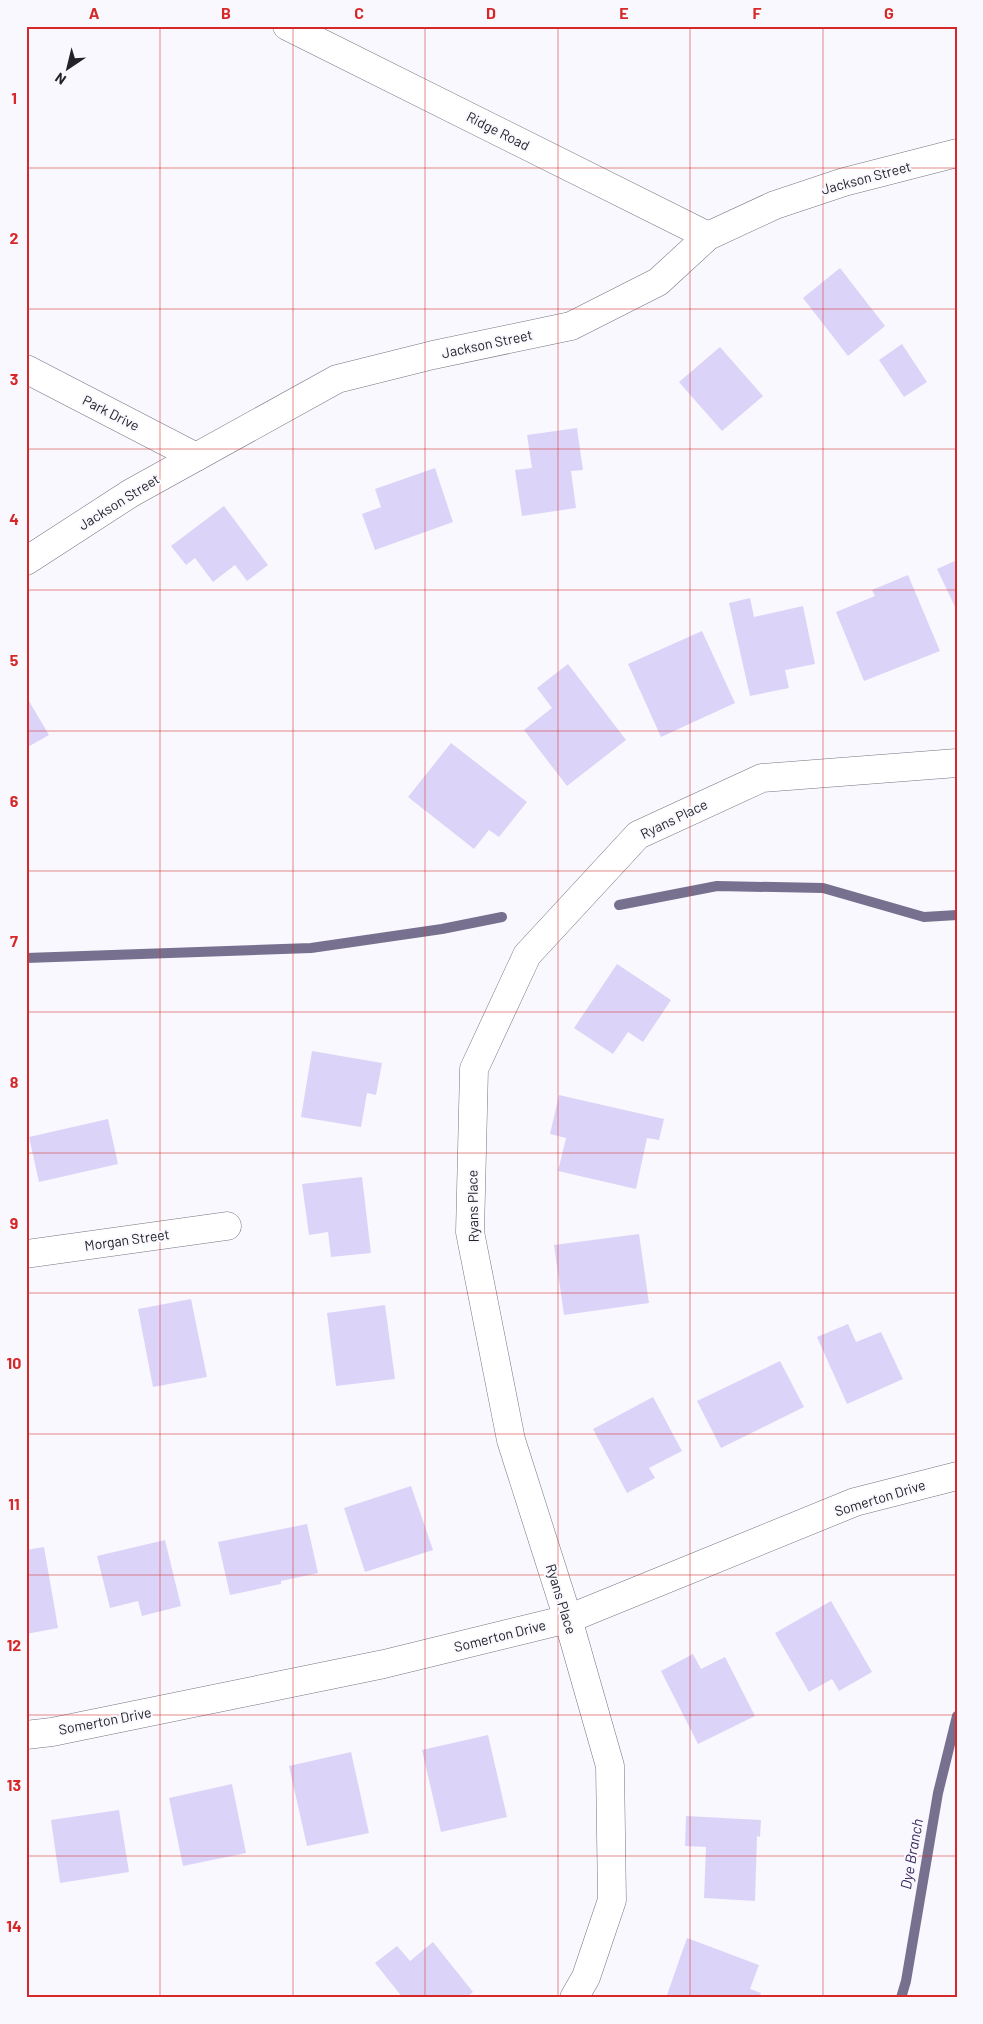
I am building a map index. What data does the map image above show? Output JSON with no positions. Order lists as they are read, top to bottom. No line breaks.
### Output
{"streets":{"street":["Ridge Road","Jackson Street","Park Drive","Ryans Place","Morgan Street","Somerton Drive"]},"crossings":[["Ridge Road","Jackson Street"],["Jackson Street","Park Drive"],["Ryans Place","Somerton Drive"]],"water":["Dye Branch"],"north":"bottom left","grid":{"columns":["A","B","C","D","E","F","G"],"rows":["1","2","3","4","5","6","7","8","9","10","11","12","13","14"]}}
